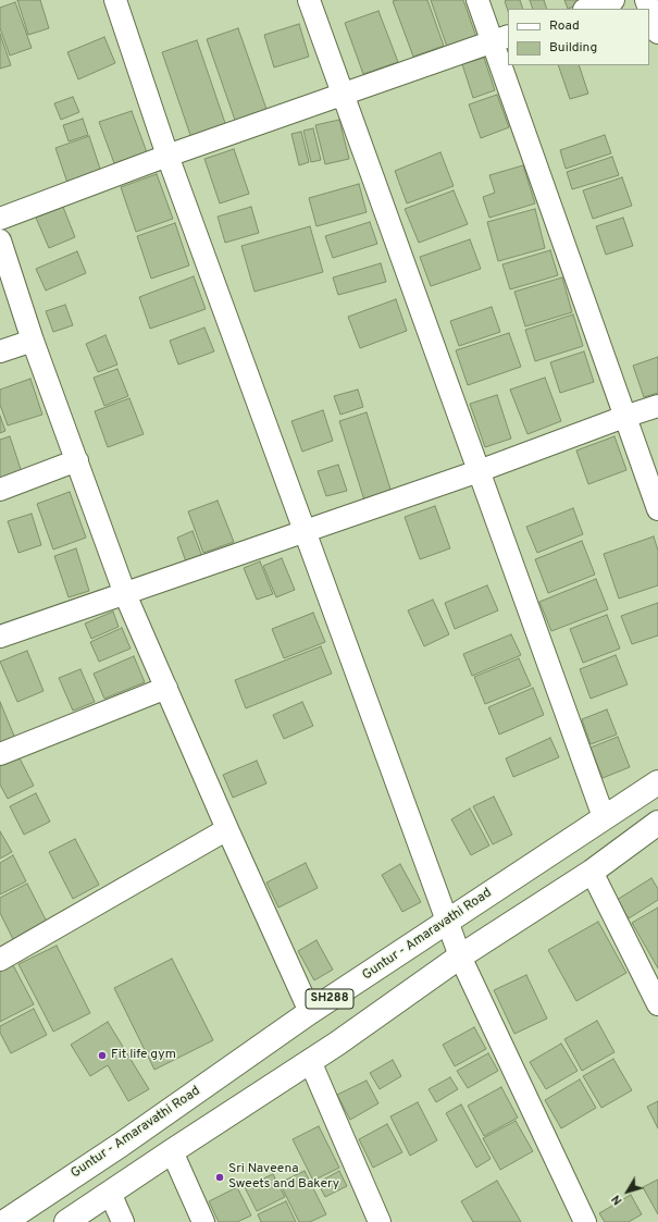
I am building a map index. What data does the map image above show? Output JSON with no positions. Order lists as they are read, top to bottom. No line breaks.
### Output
{"streets":{"main road":["Guntur - Amaravathi Road","SH288"]},"places":["Fit life gym","Sri Naveena Sweets and Bakery"],"legend":["Road","Building"],"north":"bottom left"}
